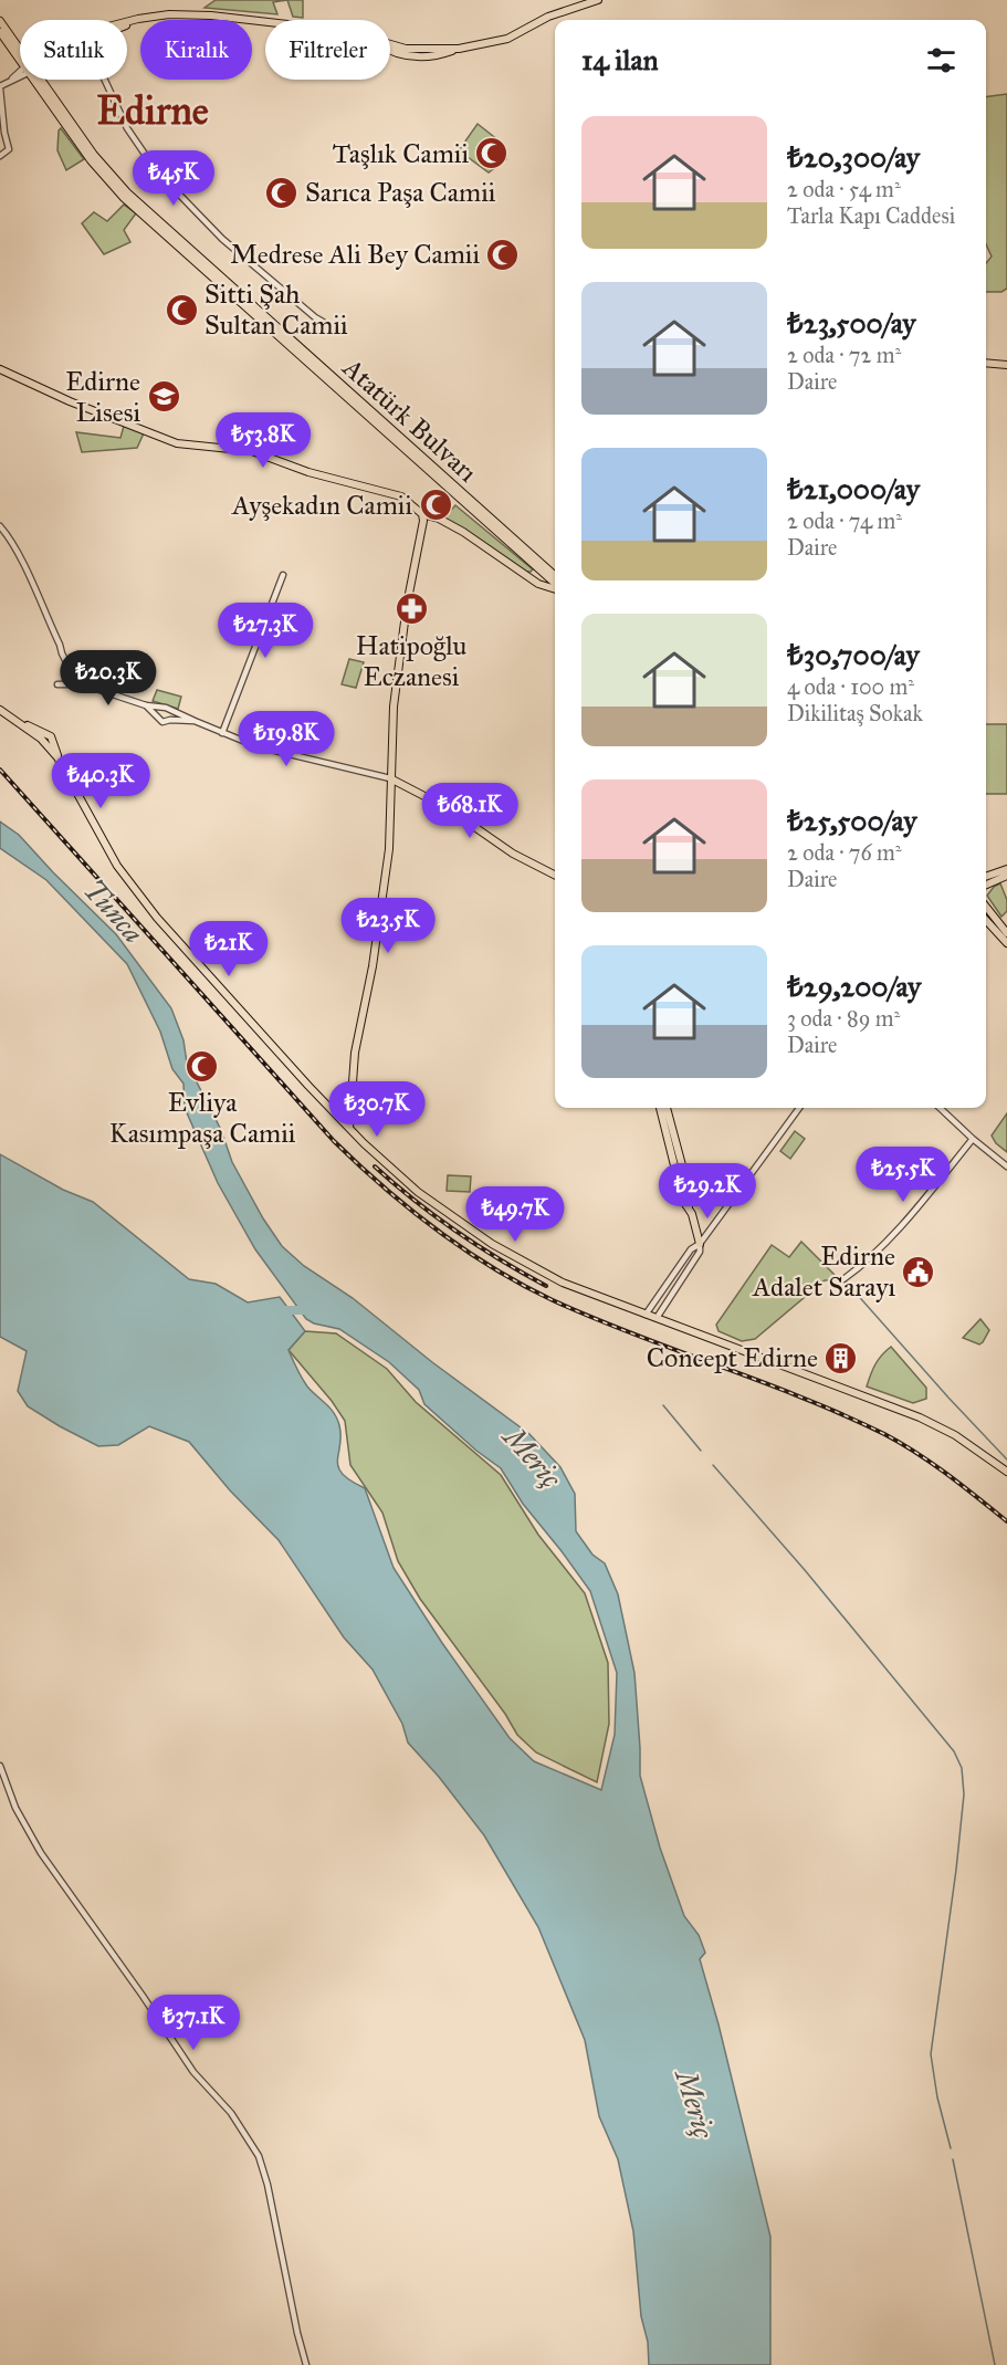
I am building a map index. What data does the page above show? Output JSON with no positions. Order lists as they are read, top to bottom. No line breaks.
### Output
{"streets":{"main road":["Atatürk Bulvarı"]},"districts":["Edirne"],"water":["Tunca","Meriç"],"places":{"mosque":["Taşlık Camii","Sarıca Paşa Camii","Medrese Ali Bey Camii","Sitti Şah Sultan Camii","Ayşekadın Camii","Evliya Kasımpaşa Camii"],"school or university":["Edirne Lisesi"],"pharmacy":["Hatipoğlu Eczanesi"],"public building":["Edirne Adalet Sarayı"],"building":["Concept Edirne"]},"page":{"chip":["Satılık","Kiralık","Filtreler"],"heading":"14 ilan","list":[{"name":"₺20,300/ay","note":"2 oda · 54 m² · Tarla Kapı Caddesi"},{"name":"₺23,500/ay","note":"2 oda · 72 m² · Daire"},{"name":"₺21,000/ay","note":"2 oda · 74 m² · Daire"},{"name":"₺30,700/ay","note":"4 oda · 100 m² · Dikilitaş Sokak"},{"name":"₺25,500/ay","note":"2 oda · 76 m² · Daire"},{"name":"₺29,200/ay","note":"3 oda · 89 m² · Daire"}],"price":["₺45K","₺53.8K","₺27.3K","₺20.3K","₺19.8K","₺40.3K","₺68.1K","₺23.5K","₺21K","₺30.7K","₺25.5K","₺29.2K","₺49.7K","₺37.1K"]}}
